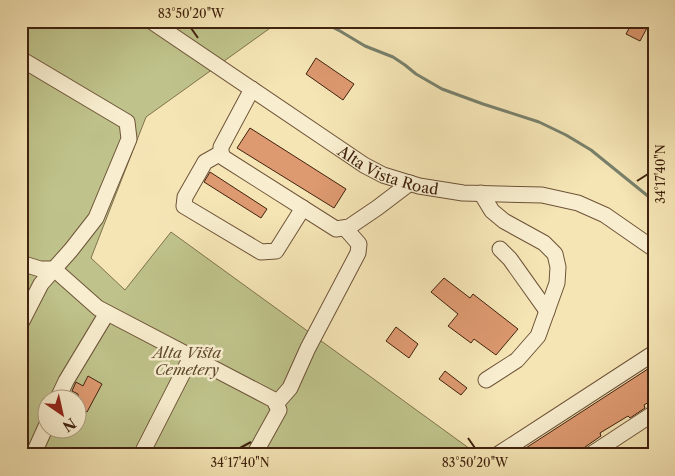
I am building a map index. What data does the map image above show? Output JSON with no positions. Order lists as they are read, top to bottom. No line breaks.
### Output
{"streets":{"street":["Alta Vista Road"]},"parks":["Alta Vista Cemetery"],"north":"bottom right","coordinates":["83°50'20\"W","34°17'40\"N"]}
